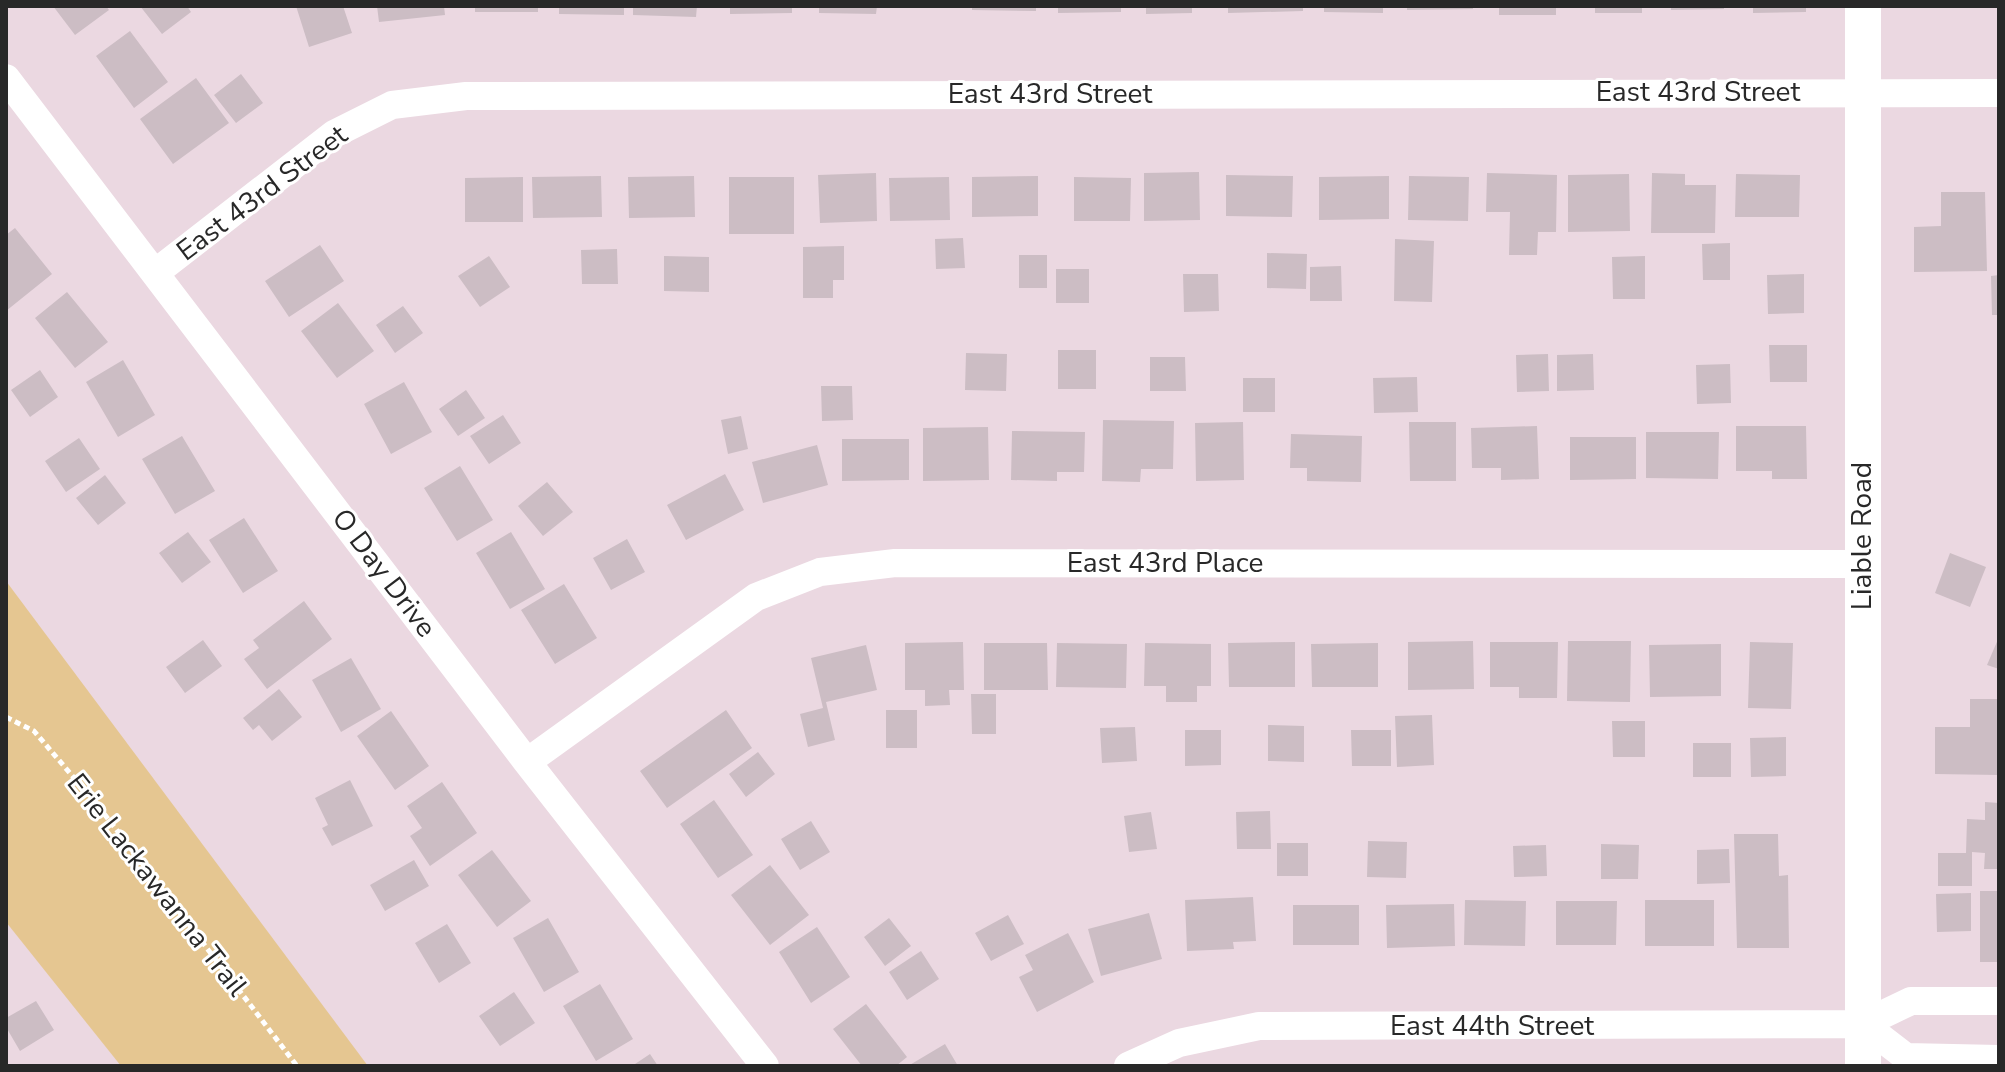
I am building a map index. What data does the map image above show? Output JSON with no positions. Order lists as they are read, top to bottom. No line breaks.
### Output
{"streets":{"street":["East 43rd Street","Liable Road","East 43rd Place","O Day Drive","East 44th Street"],"path":["Erie Lackawanna Trail"]},"crossings":[["East 43rd Street","Liable Road"],["East 43rd Street","O Day Drive"],["Liable Road","East 43rd Place"],["Liable Road","East 44th Street"],["East 43rd Place","O Day Drive"]]}
